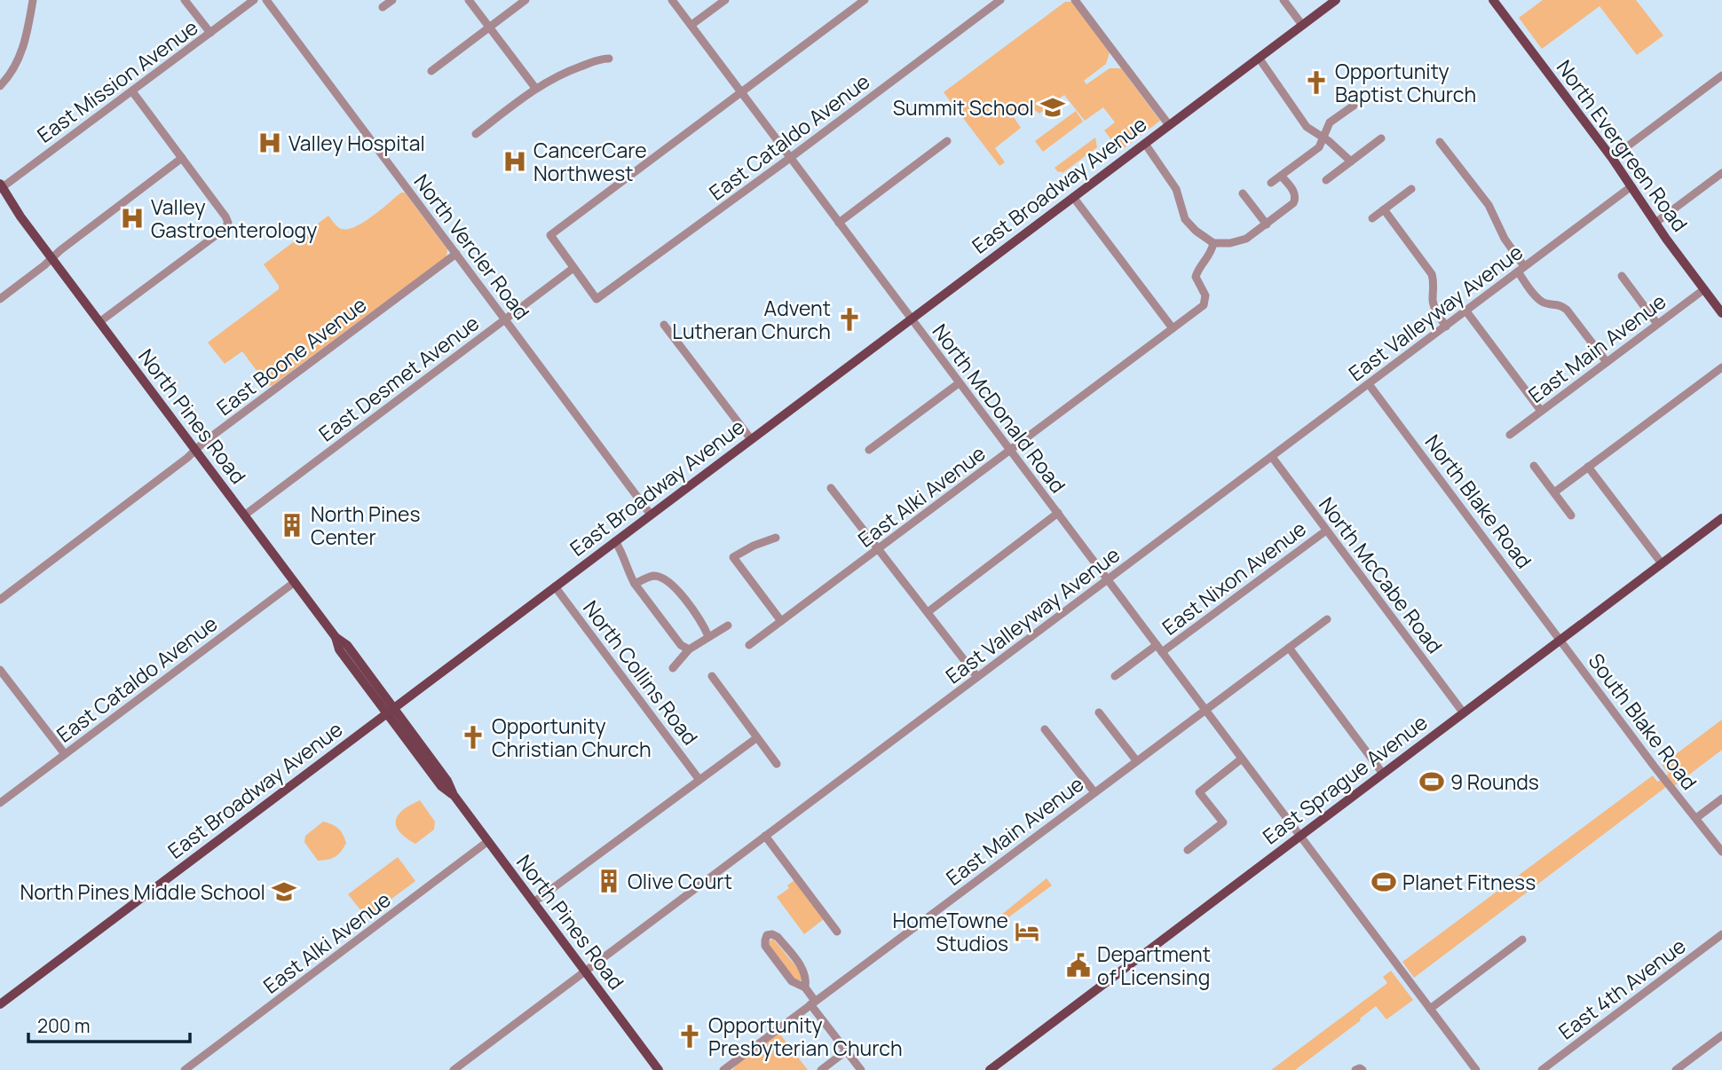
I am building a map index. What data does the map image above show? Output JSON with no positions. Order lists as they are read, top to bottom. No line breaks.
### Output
{"streets":{"main road":["North Evergreen Road","East Broadway Avenue","North Pines Road","East Sprague Avenue"],"street":["East Mission Avenue","East Cataldo Avenue","North Vercler Road","East Valleyway Avenue","East Main Avenue","East Boone Avenue","East Desmet Avenue","North McDonald Road","East Alki Avenue","North Blake Road","North McCabe Road","East Nixon Avenue","North Collins Road","South Blake Road","East 4th Avenue"]},"crossings":[["East Mission Avenue","North Pines Road"],["East Cataldo Avenue","East Desmet Avenue"],["East Cataldo Avenue","North McDonald Road"],["East Cataldo Avenue","North Pines Road"],["North Evergreen Road","East Valleyway Avenue"],["North Evergreen Road","East Main Avenue"],["East Broadway Avenue","North Vercler Road"],["East Broadway Avenue","North McDonald Road"],["East Broadway Avenue","North Pines Road"],["East Broadway Avenue","North Collins Road"],["North Vercler Road","East Boone Avenue"],["North Vercler Road","East Desmet Avenue"],["East Valleyway Avenue","North McDonald Road"],["East Valleyway Avenue","North Pines Road"],["East Valleyway Avenue","North Blake Road"],["East Valleyway Avenue","North McCabe Road"],["East Main Avenue","North McDonald Road"],["East Boone Avenue","North Pines Road"],["East Desmet Avenue","North Pines Road"],["North McDonald Road","East Alki Avenue"],["North McDonald Road","East Nixon Avenue"],["North McDonald Road","East Sprague Avenue"],["North Pines Road","East Alki Avenue"],["North Blake Road","South Blake Road"],["North Blake Road","East Sprague Avenue"],["North McCabe Road","East Nixon Avenue"],["North McCabe Road","East Sprague Avenue"],["South Blake Road","East Sprague Avenue"]],"places":{"church":["Opportunity Baptist Church","Advent Lutheran Church","Opportunity Christian Church","Opportunity Presbyterian Church"],"school or university":["Summit School","North Pines Middle School"],"hospital":["Valley Hospital","CancerCare Northwest","Valley Gastroenterology"],"building":["North Pines Center","Olive Court"],"sports":["9 Rounds","Planet Fitness"],"hotel":["HomeTowne Studios"],"public building":["Department of Licensing"]},"scale_bar":"200 m"}
